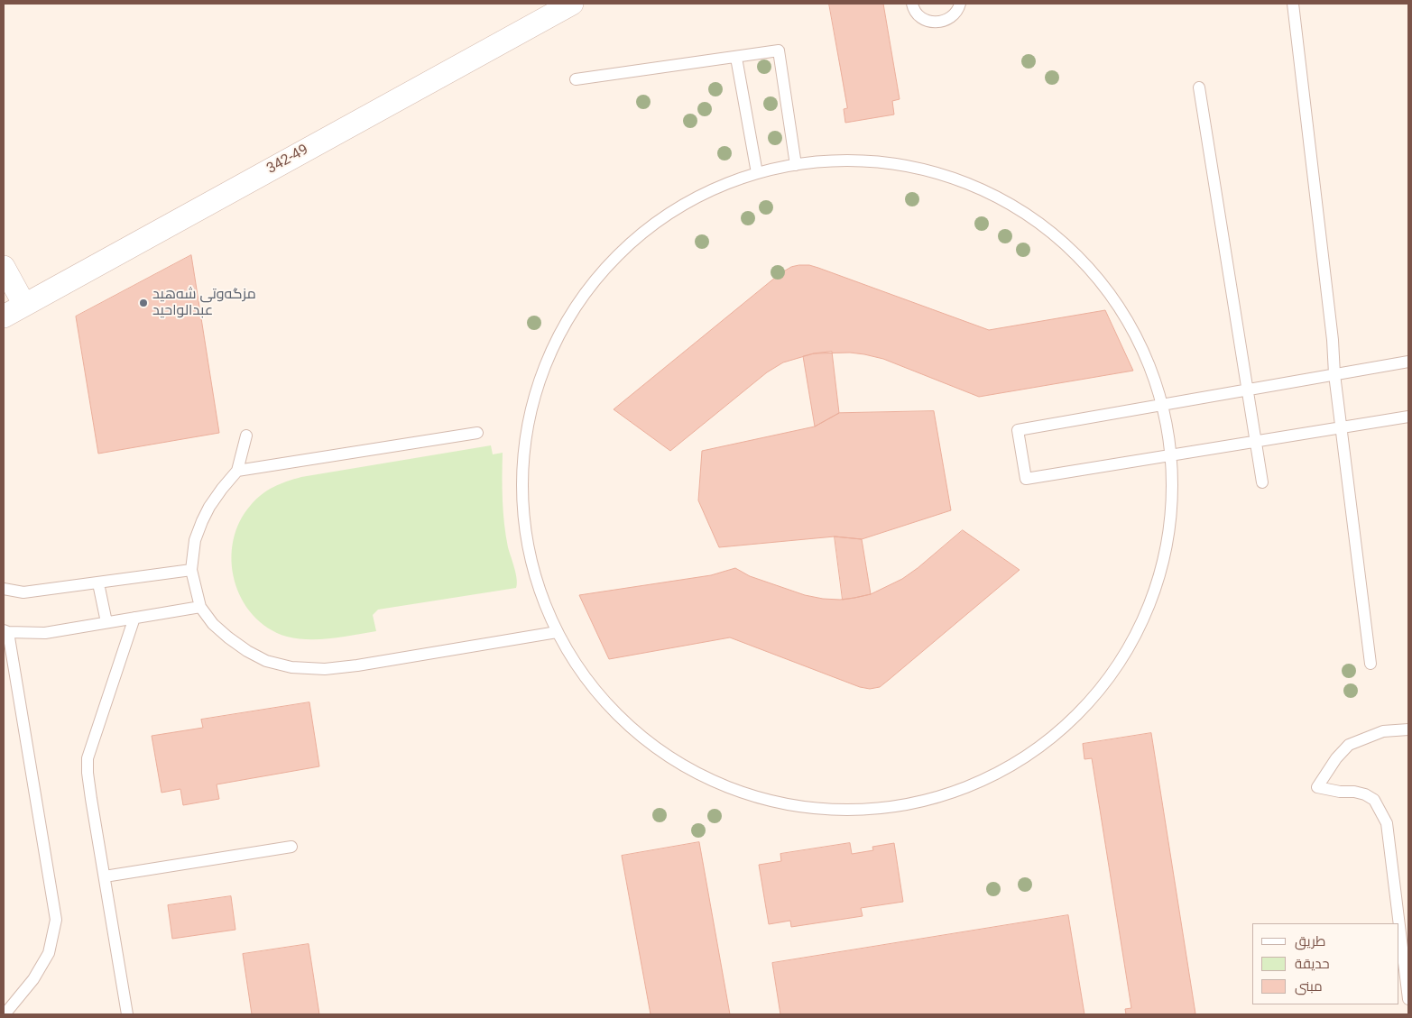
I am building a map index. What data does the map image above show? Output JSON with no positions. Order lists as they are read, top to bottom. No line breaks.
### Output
{"streets":{"street":["342-49"]},"places":["مزگه‌وتی شه‌هید عبدالواحید"],"legend":["طريق","حديقة","مبنى"]}
